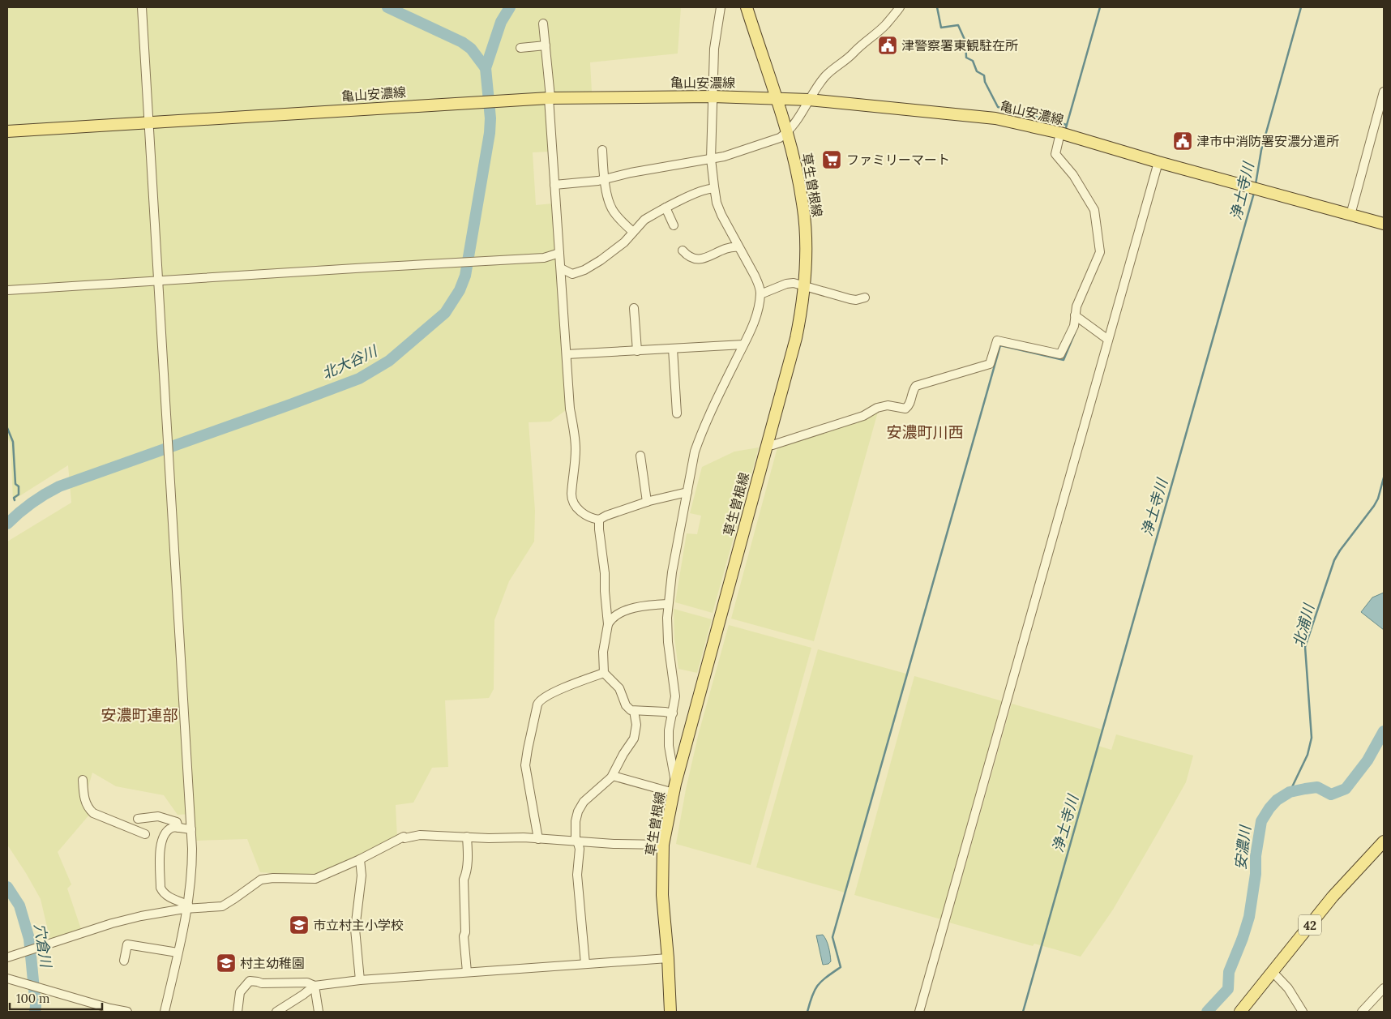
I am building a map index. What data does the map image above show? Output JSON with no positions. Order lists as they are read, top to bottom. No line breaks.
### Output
{"streets":{"main road":["亀山安濃線","草生曽根線","42"]},"crossings":[["亀山安濃線","草生曽根線"]],"districts":["安濃町川西","安濃町連部"],"water":["浄土寺川","北大谷川","北浦川","安濃川","穴倉川"],"places":{"public building":["津警察署東観駐在所","津市中消防署安濃分遣所"],"supermarket":["ファミリーマート"],"school or university":["市立村主小学校","村主幼稚園"]},"scale_bar":"100 m"}
